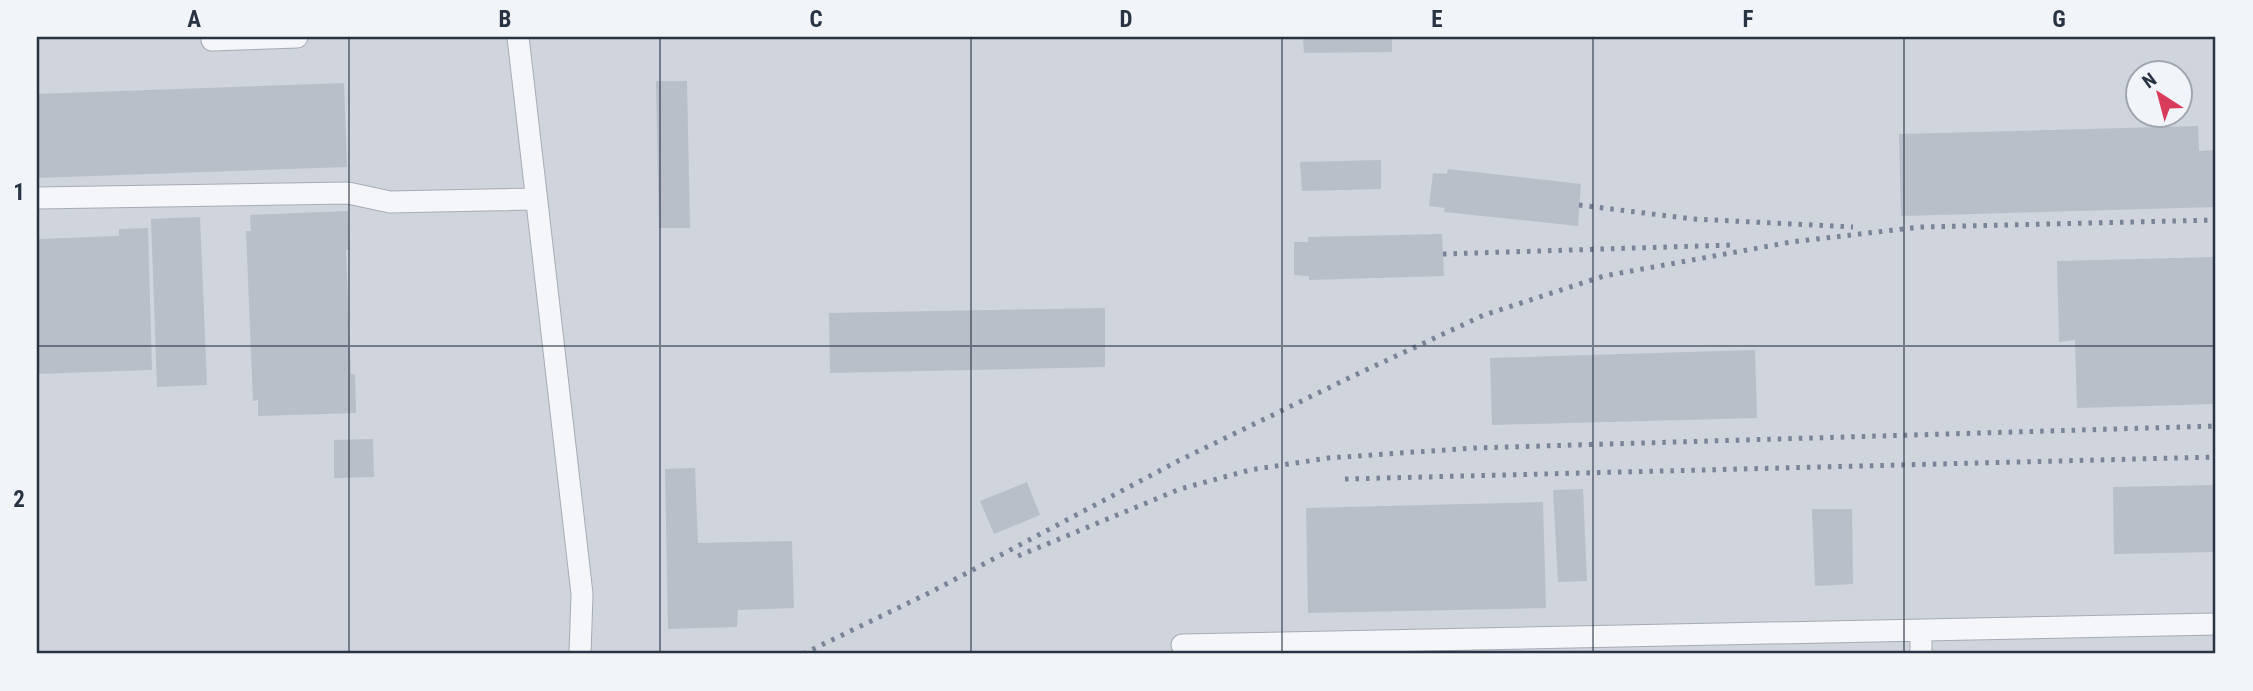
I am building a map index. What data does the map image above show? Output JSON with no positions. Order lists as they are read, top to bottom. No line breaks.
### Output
{"north":"top left","grid":{"columns":["A","B","C","D","E","F","G"],"rows":["1","2"]}}
